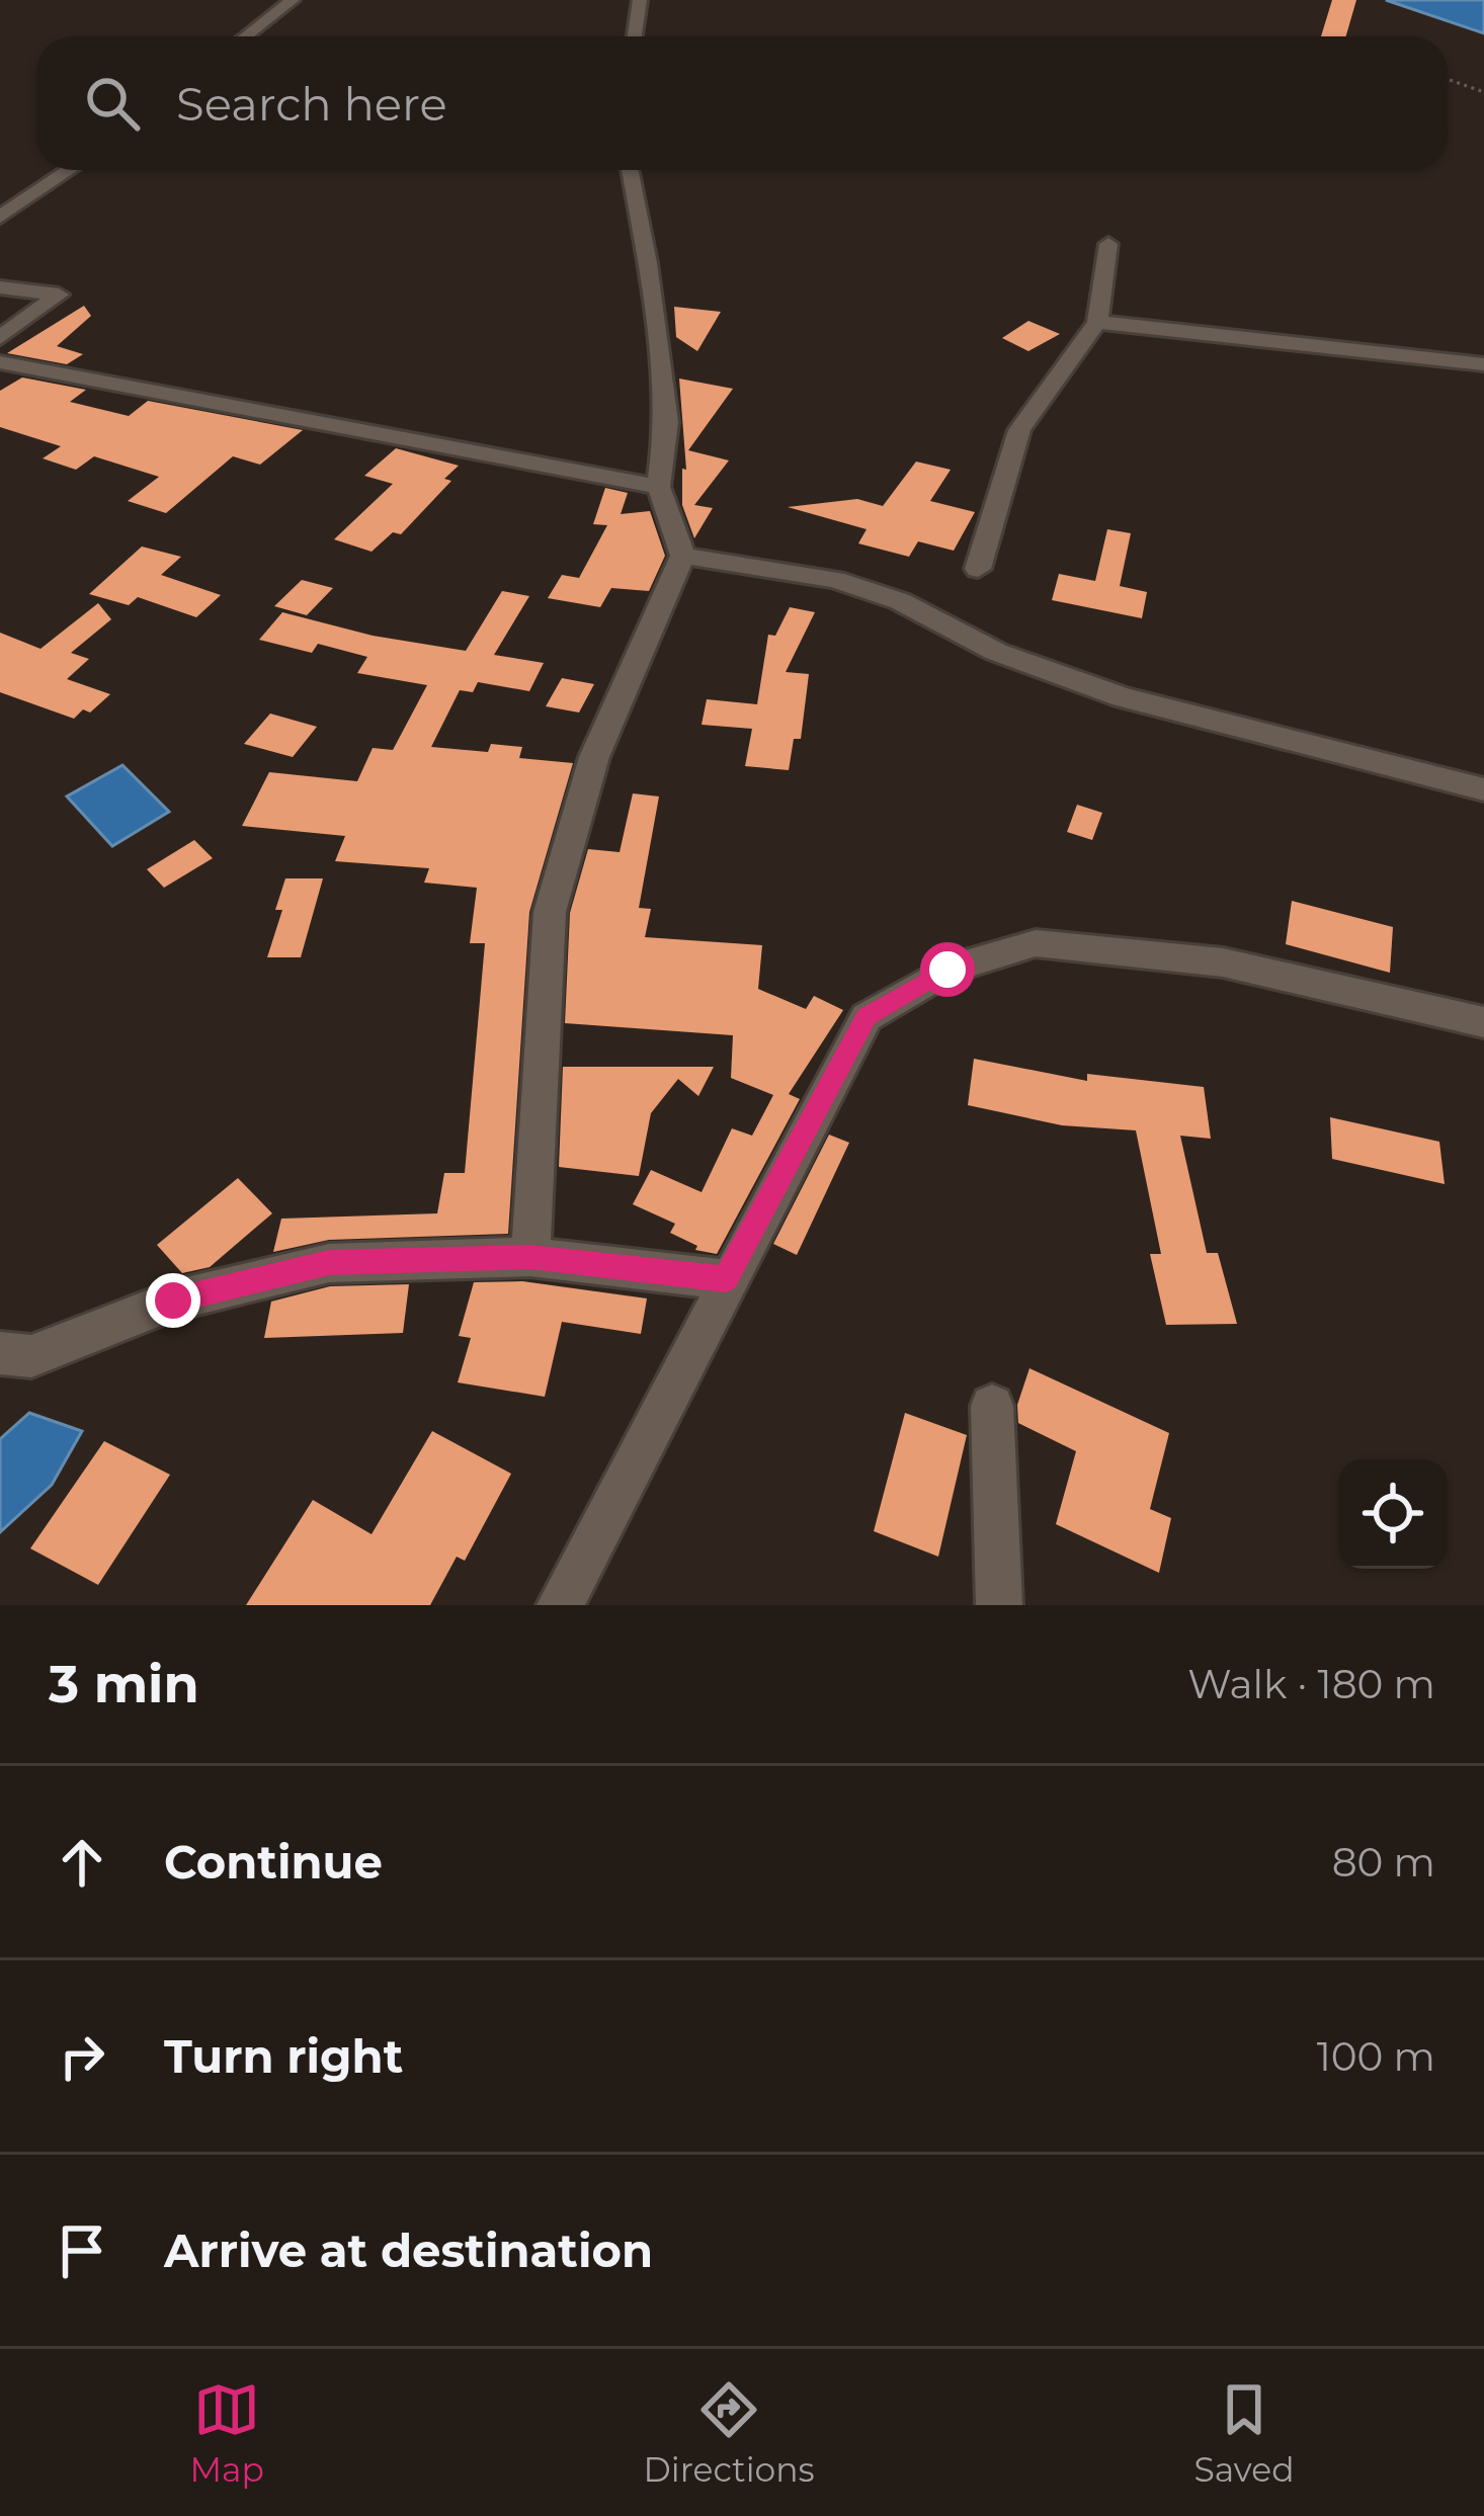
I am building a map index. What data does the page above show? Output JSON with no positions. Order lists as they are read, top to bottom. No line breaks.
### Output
{"page":{"search":"Search here","heading":["3 min","Walk · 180 m"],"list":[["Continue","80 m"],["Turn right","100 m"],"Arrive at destination"],"nav":["Map","Directions","Saved"]}}
